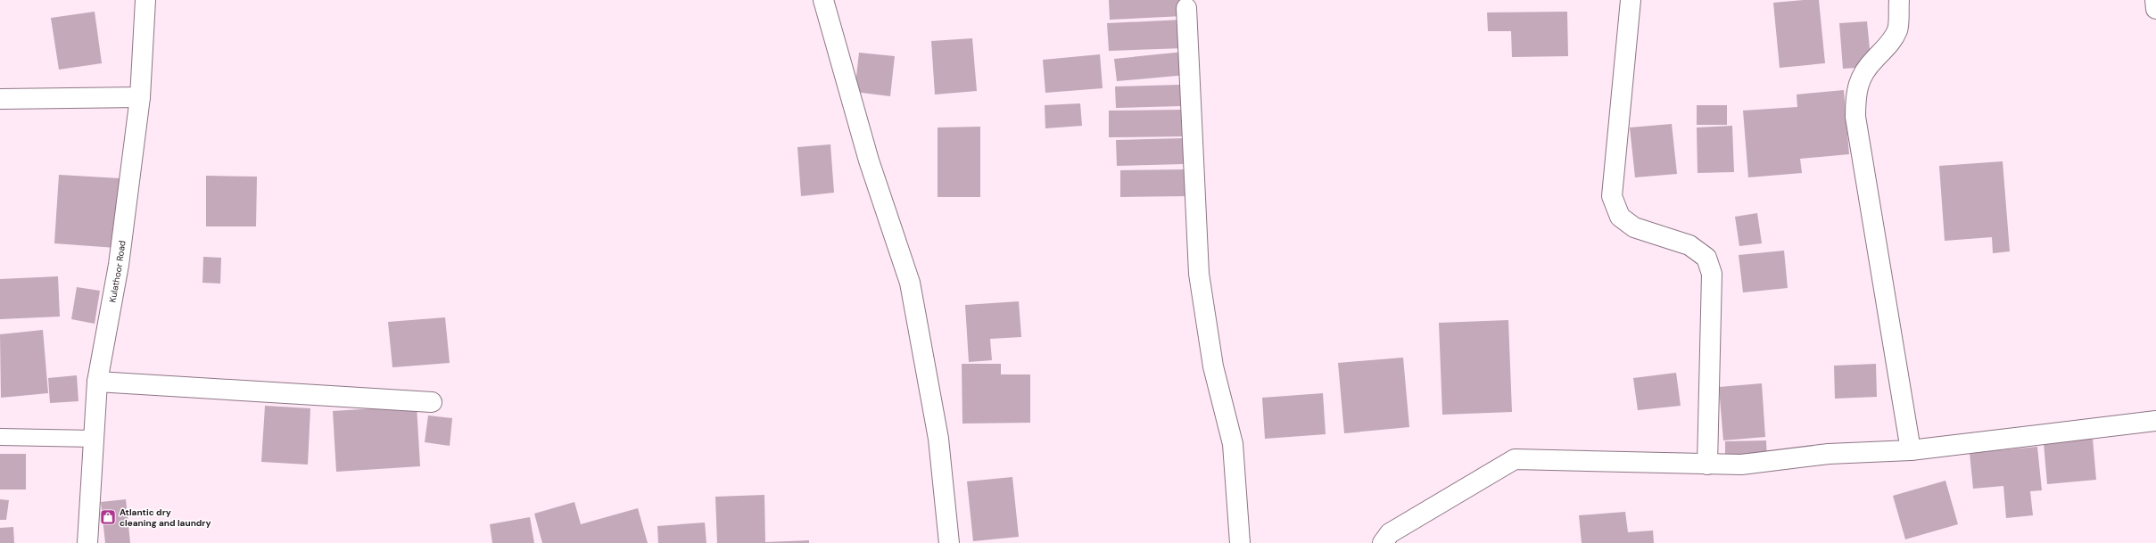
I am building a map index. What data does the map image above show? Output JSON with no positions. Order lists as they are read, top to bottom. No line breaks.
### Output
{"streets":{"street":["Kulathoor Road"]},"places":{"shop":["Atlantic dry cleaning and laundry"]}}
